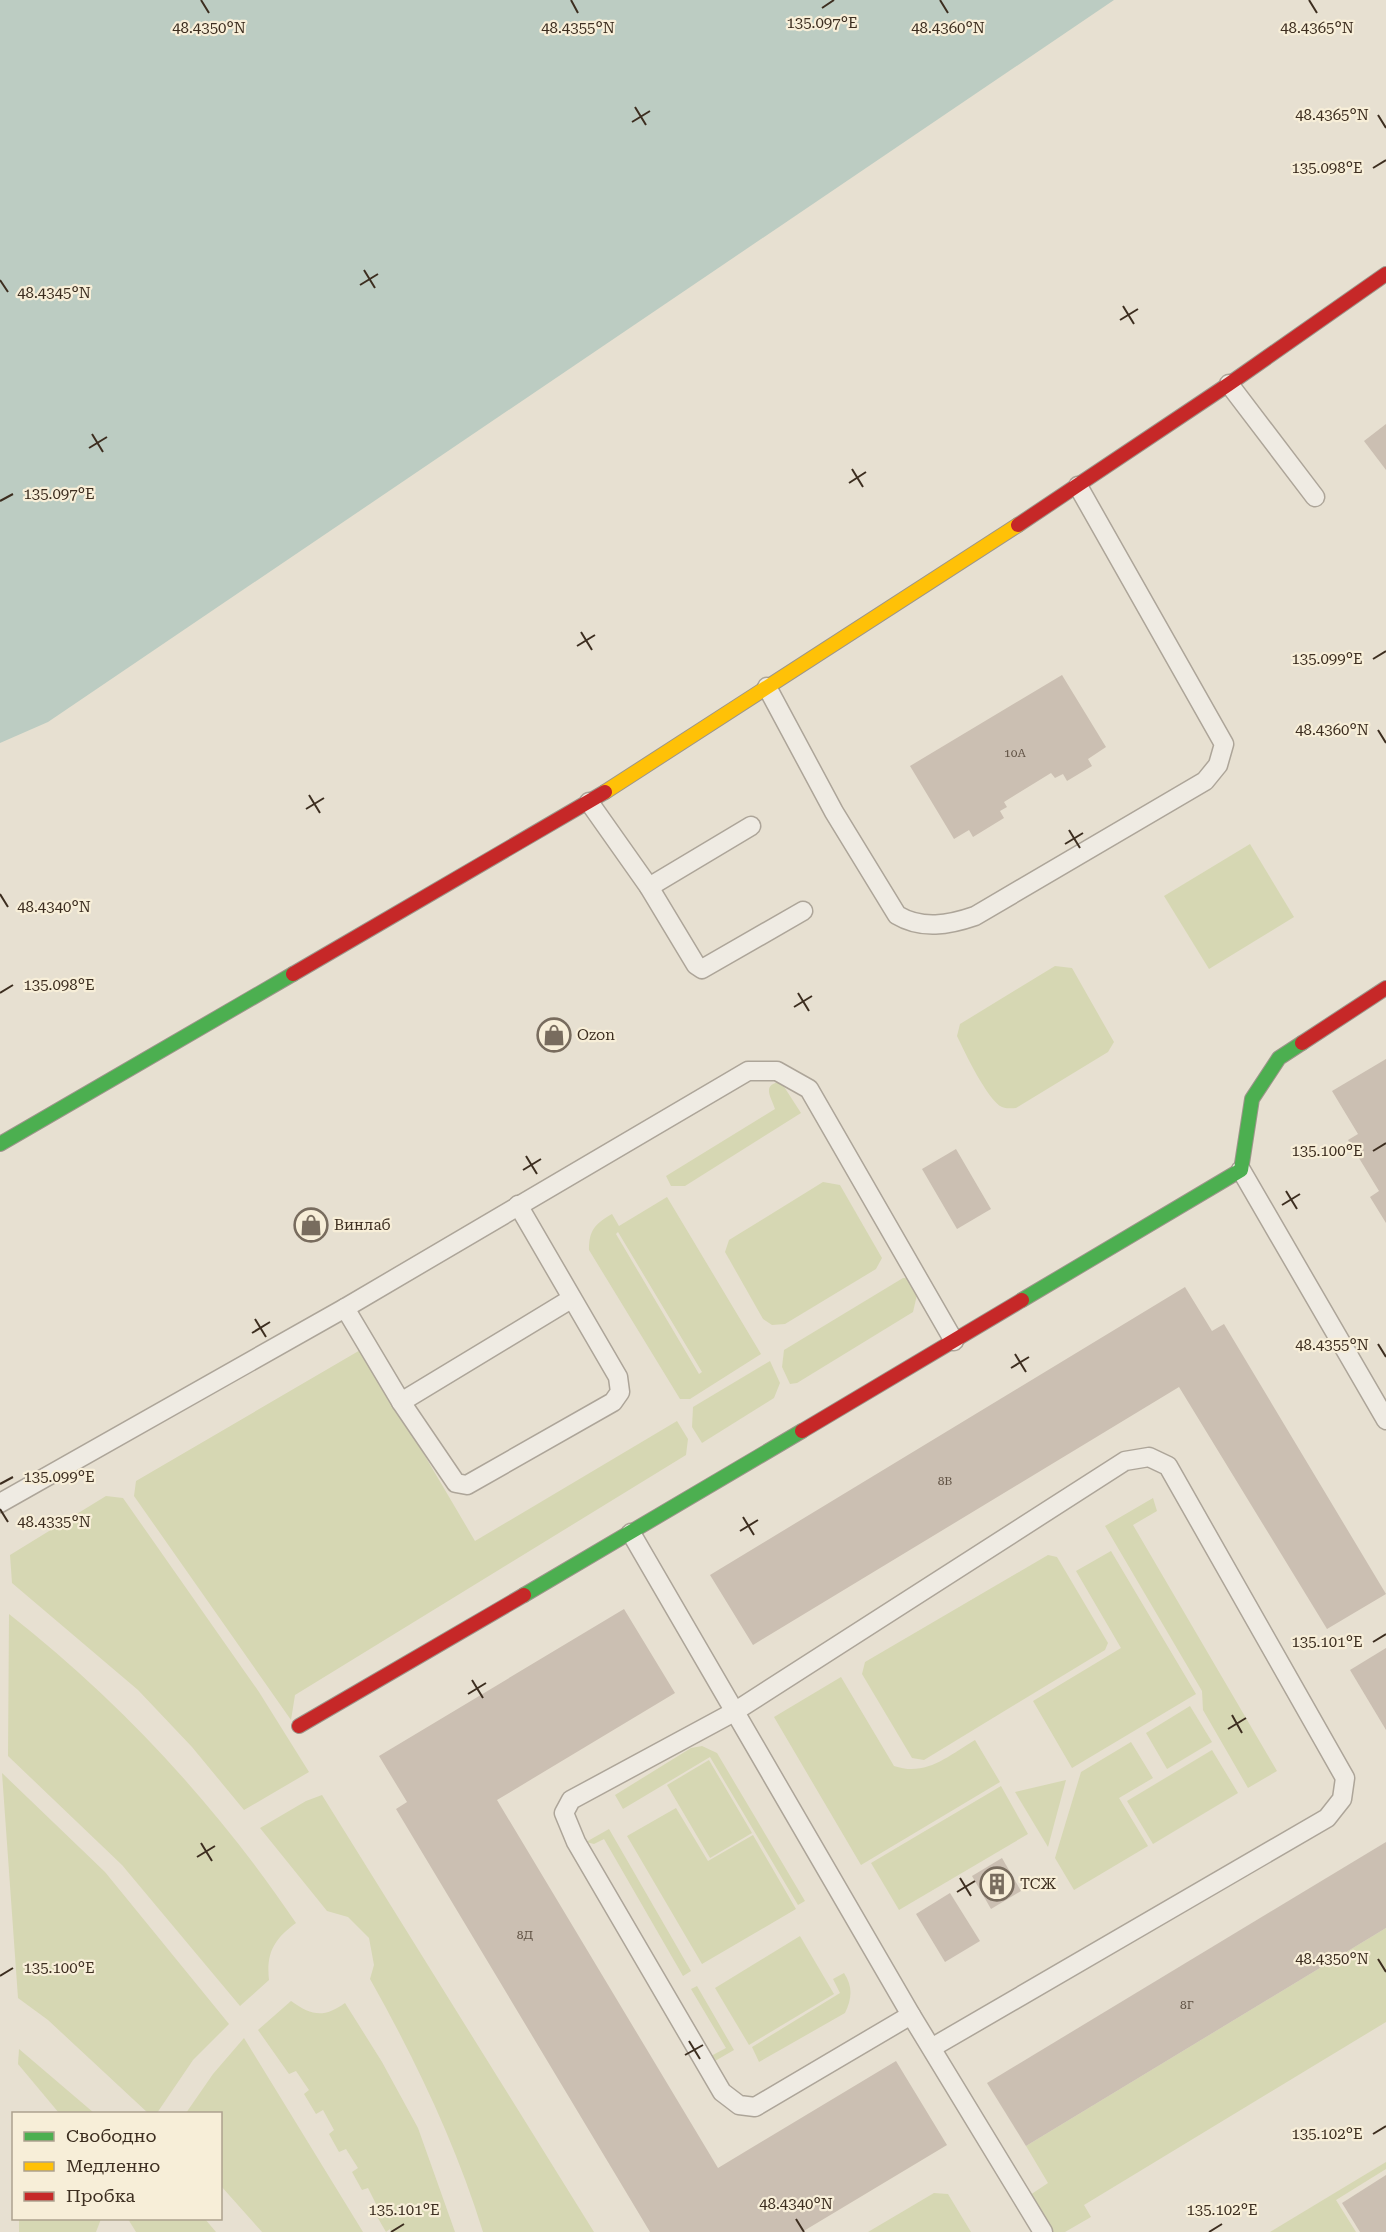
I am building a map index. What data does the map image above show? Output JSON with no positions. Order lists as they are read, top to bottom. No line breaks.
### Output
{"places":{"shop":["Ozon","Винлаб"],"building":["ТСЖ"]},"house_numbers":["10А","8В","8Д","8Г"],"legend":["Свободно","Медленно","Пробка"],"coordinates":["135.097°E","48.4365°N","48.4350°N","48.4355°N","48.4360°N","135.098°E","48.4345°N","135.099°E","48.4340°N","135.100°E","48.4335°N","135.101°E","135.102°E"]}
